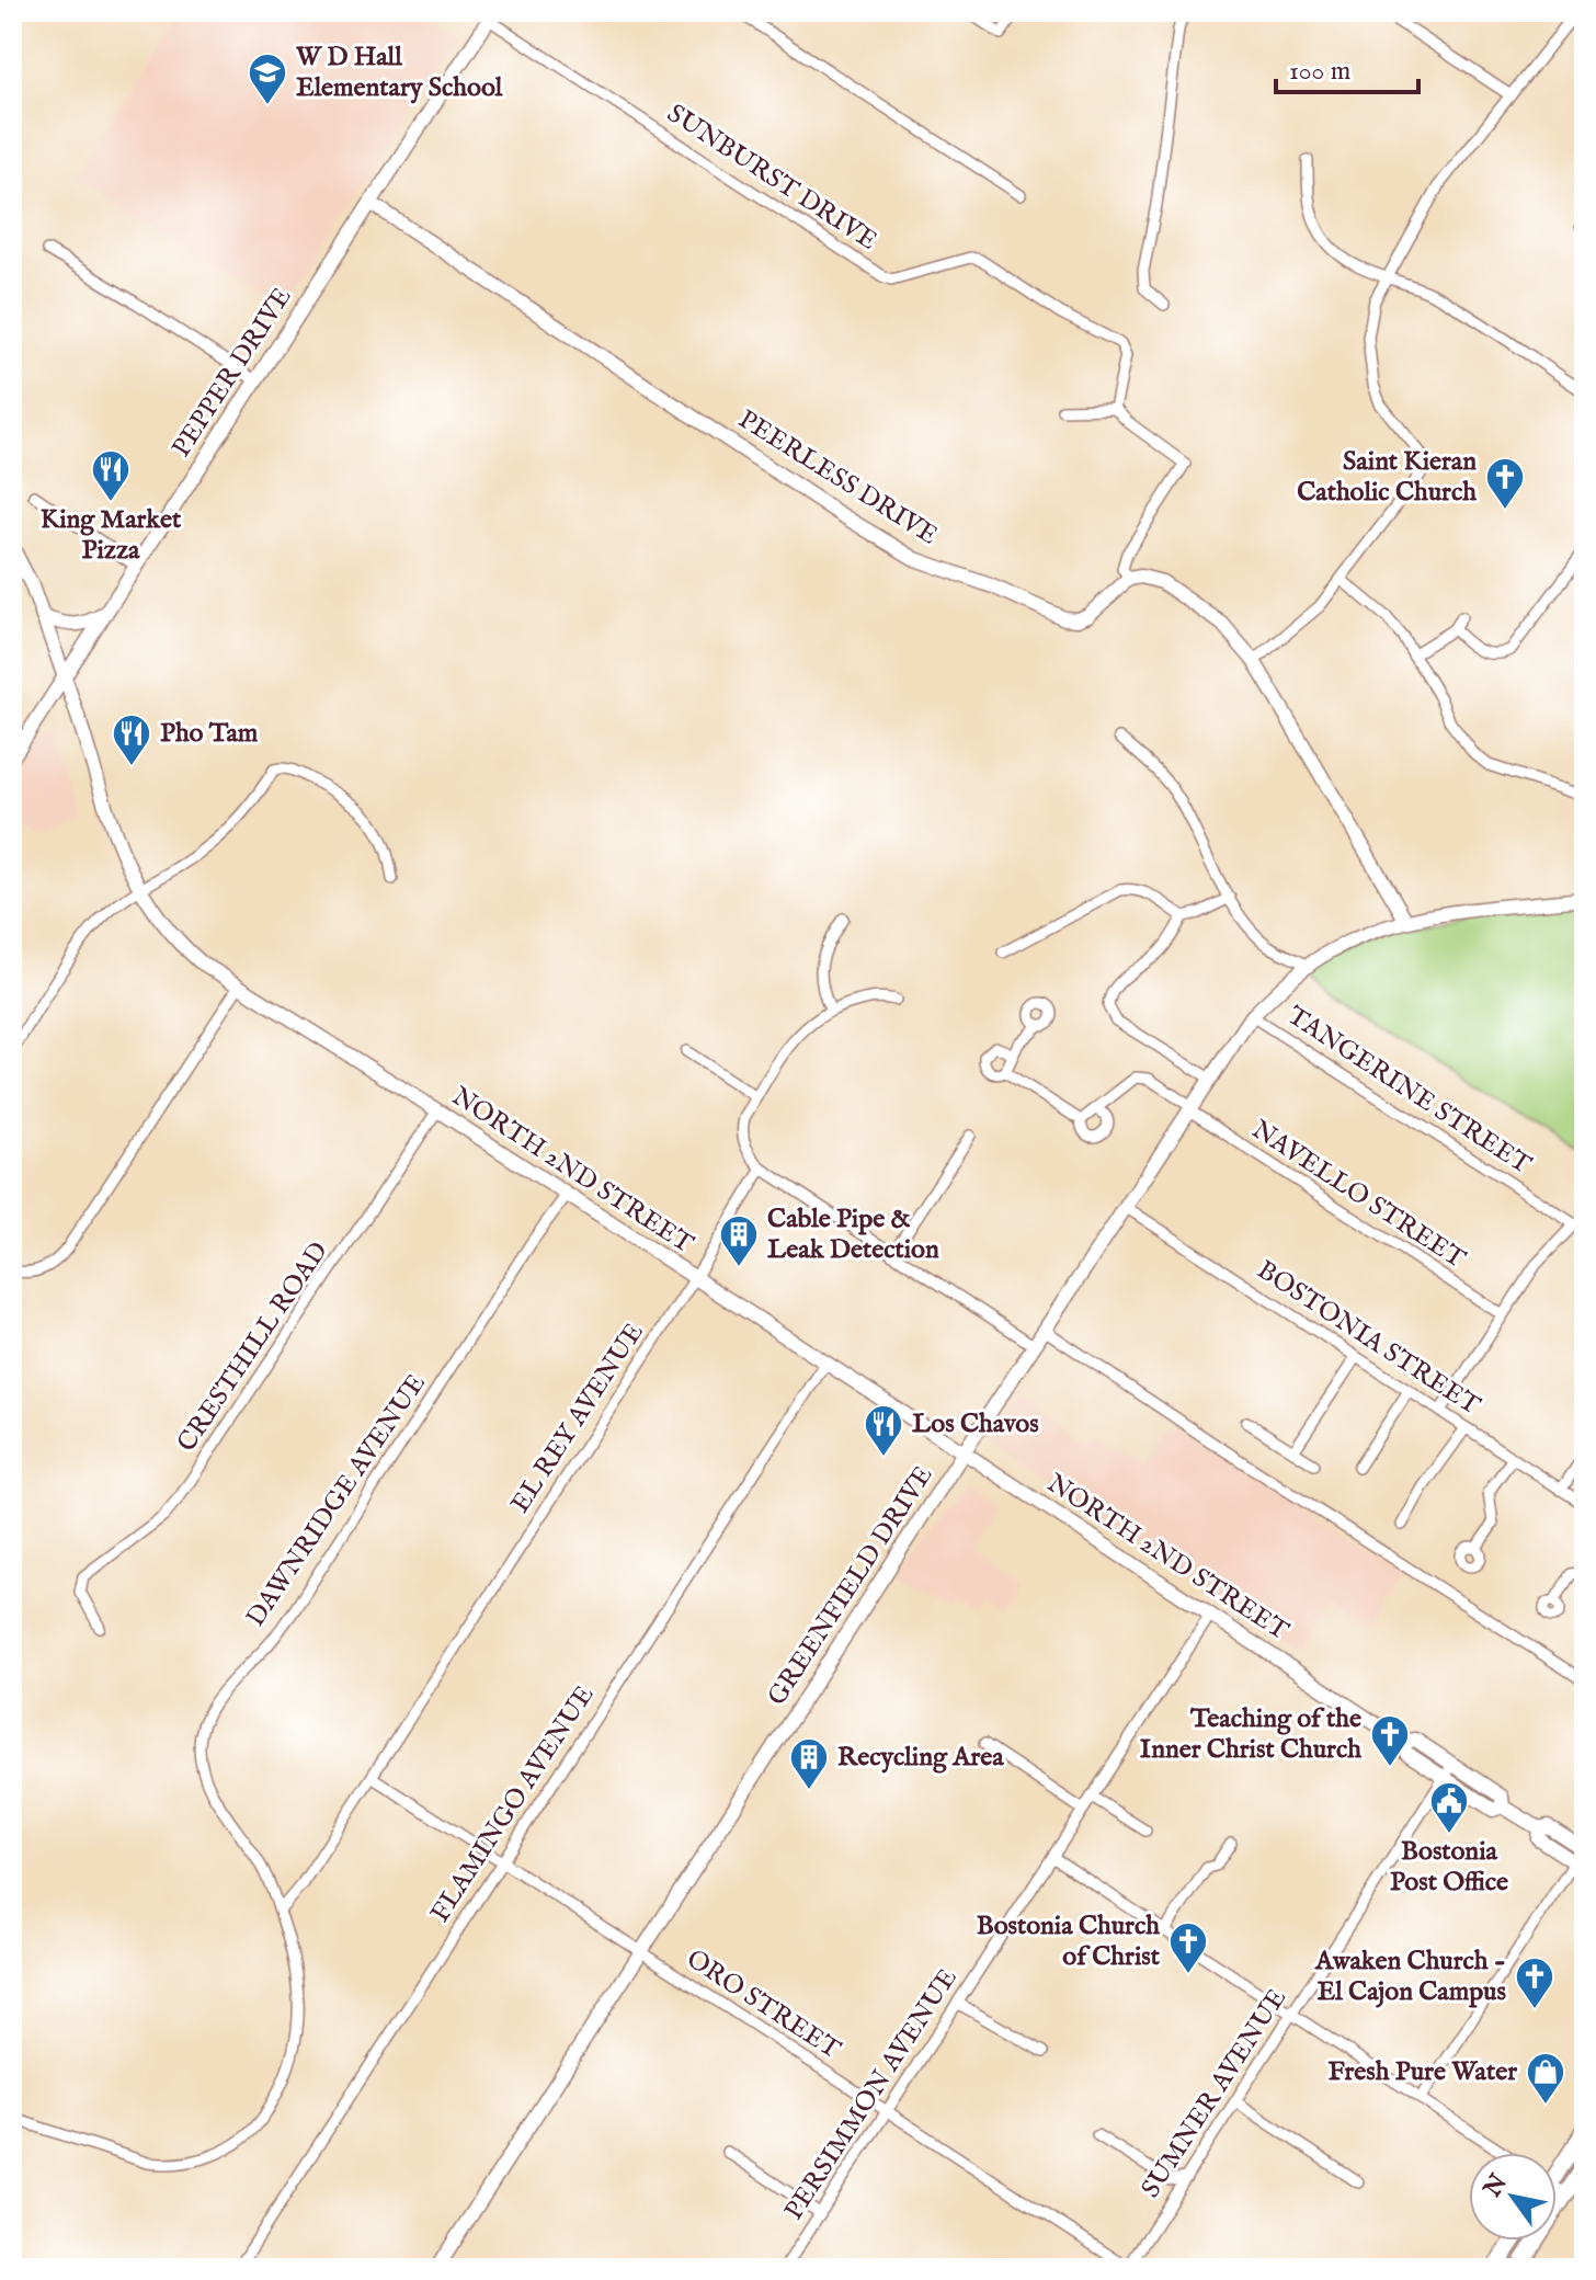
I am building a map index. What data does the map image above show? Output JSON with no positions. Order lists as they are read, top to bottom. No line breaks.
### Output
{"streets":{"main road":["PEPPER DRIVE","PEERLESS DRIVE","NORTH 2ND STREET","GREENFIELD DRIVE"],"street":["SUNBURST DRIVE","TANGERINE STREET","NAVELLO STREET","BOSTONIA STREET","CRESTHILL ROAD","EL REY AVENUE","DAWNRIDGE AVENUE","FLAMINGO AVENUE","ORO STREET","SUMNER AVENUE","PERSIMMON AVENUE"]},"crossings":[["SUNBURST DRIVE","PEPPER DRIVE"],["PEPPER DRIVE","PEERLESS DRIVE"],["PEPPER DRIVE","NORTH 2ND STREET"],["TANGERINE STREET","GREENFIELD DRIVE"],["NORTH 2ND STREET","CRESTHILL ROAD"],["NORTH 2ND STREET","EL REY AVENUE"],["NORTH 2ND STREET","DAWNRIDGE AVENUE"],["NORTH 2ND STREET","GREENFIELD DRIVE"],["NORTH 2ND STREET","FLAMINGO AVENUE"],["NORTH 2ND STREET","SUMNER AVENUE"],["NAVELLO STREET","GREENFIELD DRIVE"],["BOSTONIA STREET","GREENFIELD DRIVE"],["EL REY AVENUE","DAWNRIDGE AVENUE"],["EL REY AVENUE","ORO STREET"],["GREENFIELD DRIVE","ORO STREET"],["FLAMINGO AVENUE","ORO STREET"],["ORO STREET","SUMNER AVENUE"],["ORO STREET","PERSIMMON AVENUE"]],"places":{"school or university":["W D Hall Elementary School"],"restaurant":["King Market Pizza","Pho Tam","Los Chavos"],"church":["Saint Kieran Catholic Church","Teaching of the Inner Christ Church","Bostonia Church of Christ","Awaken Church - El Cajon Campus"],"building":["Cable Pipe & Leak Detection","Recycling Area"],"public building":["Bostonia Post Office"],"shop":["Fresh Pure Water"]},"scale_bar":"100 m","north":"top left"}
